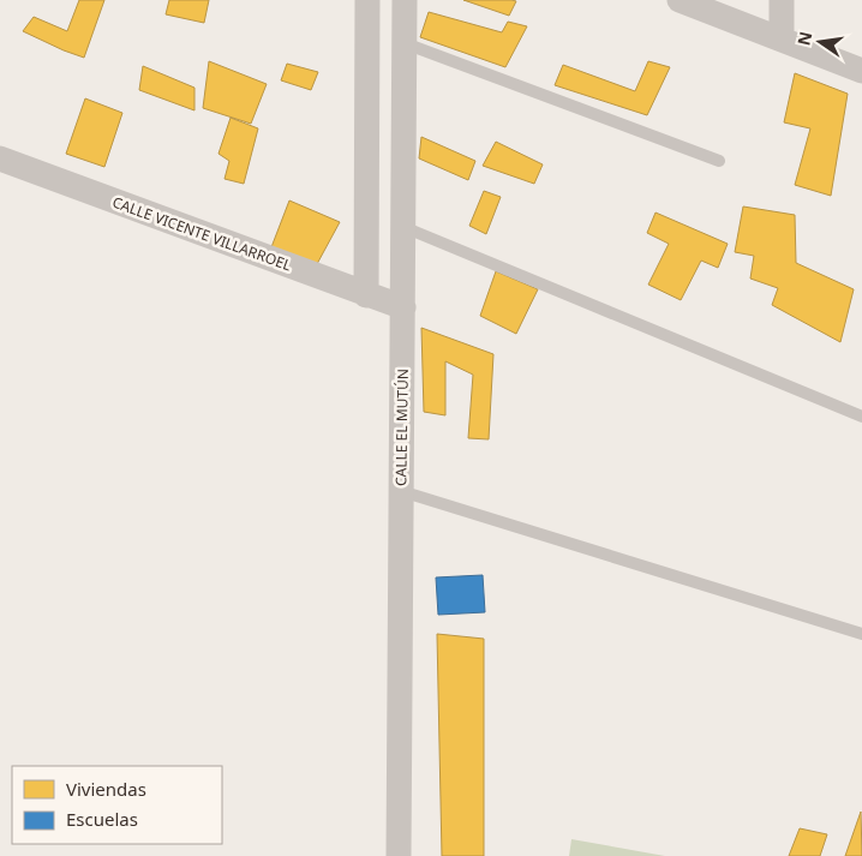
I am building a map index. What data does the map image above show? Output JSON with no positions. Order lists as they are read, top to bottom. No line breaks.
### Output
{"streets":{"street":["CALLE VICENTE VILLARROEL","CALLE EL MUTÚN"]},"crossings":[["CALLE VICENTE VILLARROEL","CALLE EL MUTÚN"]],"legend":["Viviendas","Escuelas"],"north":"left"}
